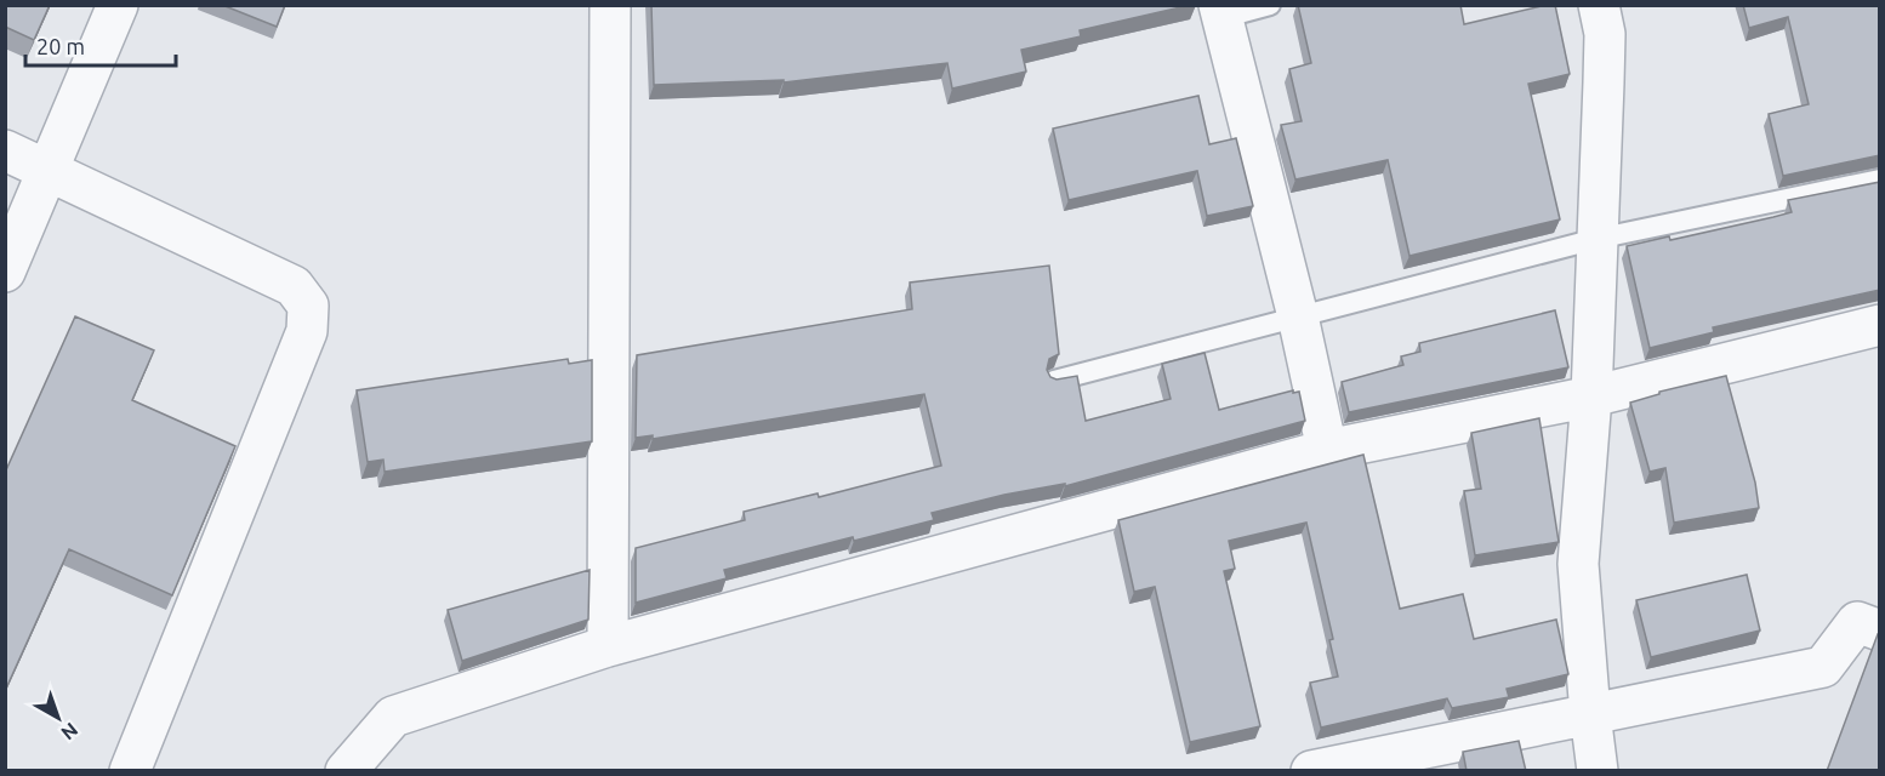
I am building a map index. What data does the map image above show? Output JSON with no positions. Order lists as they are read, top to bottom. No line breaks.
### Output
{"scale_bar":"20 m","north":"bottom right"}
